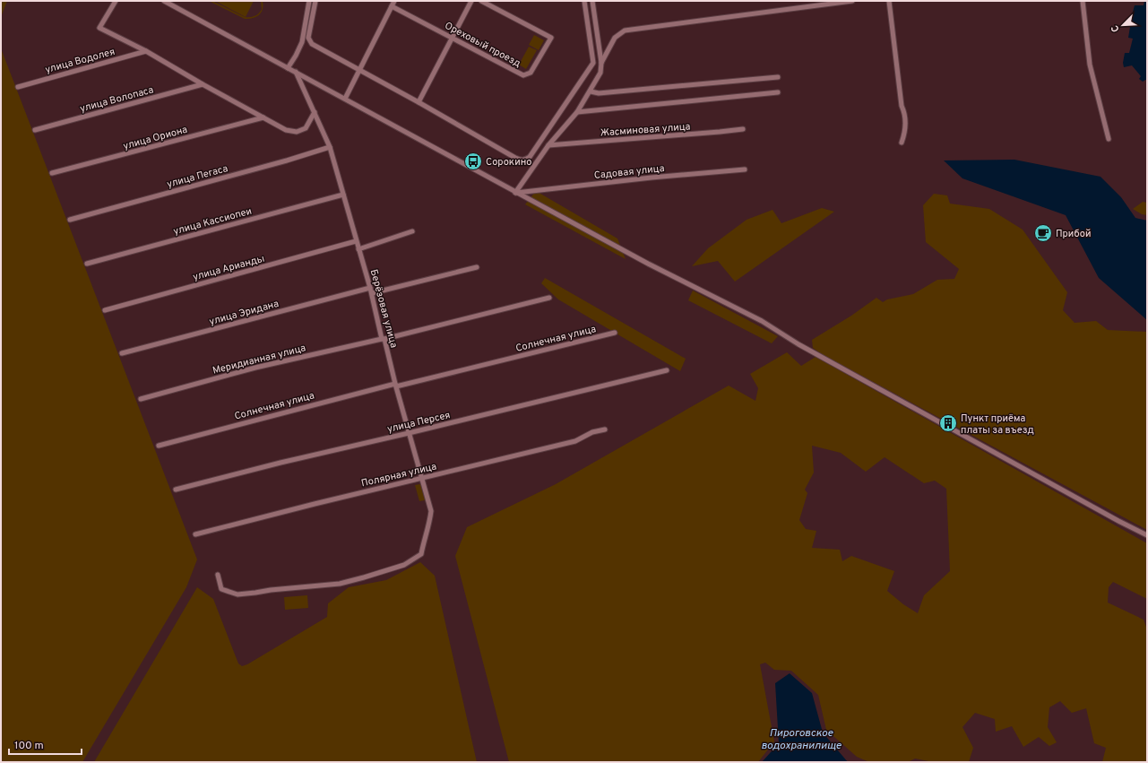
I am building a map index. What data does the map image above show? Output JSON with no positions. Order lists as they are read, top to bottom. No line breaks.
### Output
{"streets":{"street":["Ореховый проезд","улица Водолея","улица Волопаса","Жасминовая улица","улица Ориона","Садовая улица","улица Пегаса","улица Кассиопеи","улица Арианды","Берёзовая улица","улица Эридана","Солнечная улица","Меридианная улица","улица Персея","Полярная улица"]},"crossings":[["улица Пегаса","Берёзовая улица"],["улица Кассиопеи","Берёзовая улица"],["улица Арианды","Берёзовая улица"],["Берёзовая улица","улица Эридана"],["Берёзовая улица","Солнечная улица"],["Берёзовая улица","Меридианная улица"],["Берёзовая улица","улица Персея"],["Берёзовая улица","Полярная улица"]],"water":["Пироговское водохранилище"],"places":{"bus stop":["Сорокино"],"cafe":["Прибой"],"building":["Пункт приёма платы за въезд"]},"scale_bar":"100 m","north":"bottom left"}
